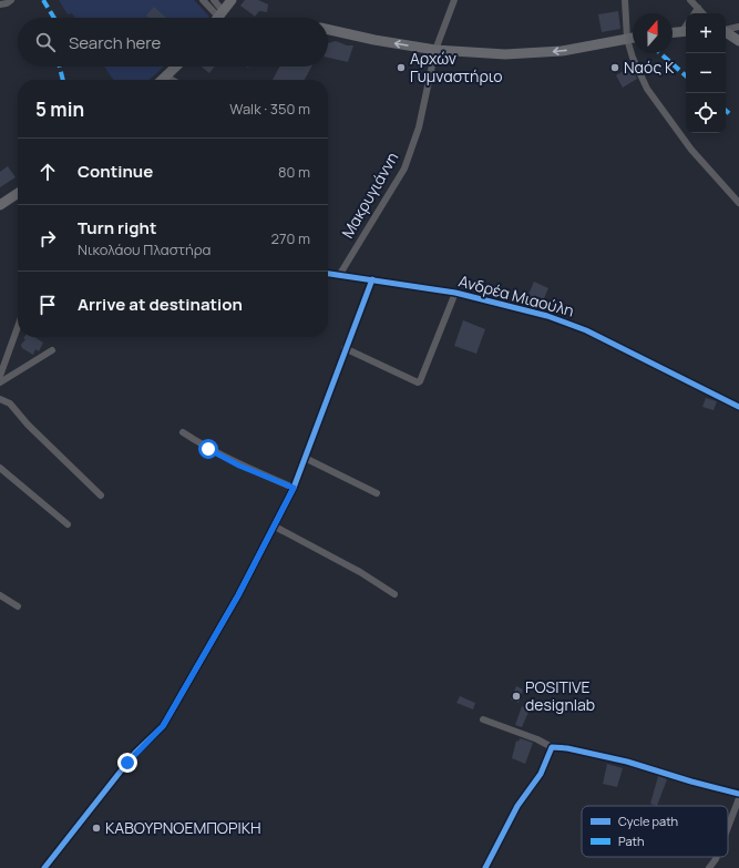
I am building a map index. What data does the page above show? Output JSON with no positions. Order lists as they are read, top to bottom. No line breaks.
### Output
{"streets":{"street":["Μακρυγιάννη","Ανδρέα Μιαούλη"]},"crossings":[["Μακρυγιάννη","Ανδρέα Μιαούλη"]],"places":["Αρχών Γυμναστήριο","Ναός Κ","POSITIVE designlab","ΚΑΒΟΥΡΝΟΕΜΠΟΡΙΚΗ"],"legend":["Cycle path","Path"],"north":"top","page":{"map_buttons":["+","−"],"search":"Search here","heading":["5 min","Walk · 350 m"],"list":[["Continue","80 m"],["Turn right","Νικολάου Πλαστήρα","270 m"],"Arrive at destination"]}}
